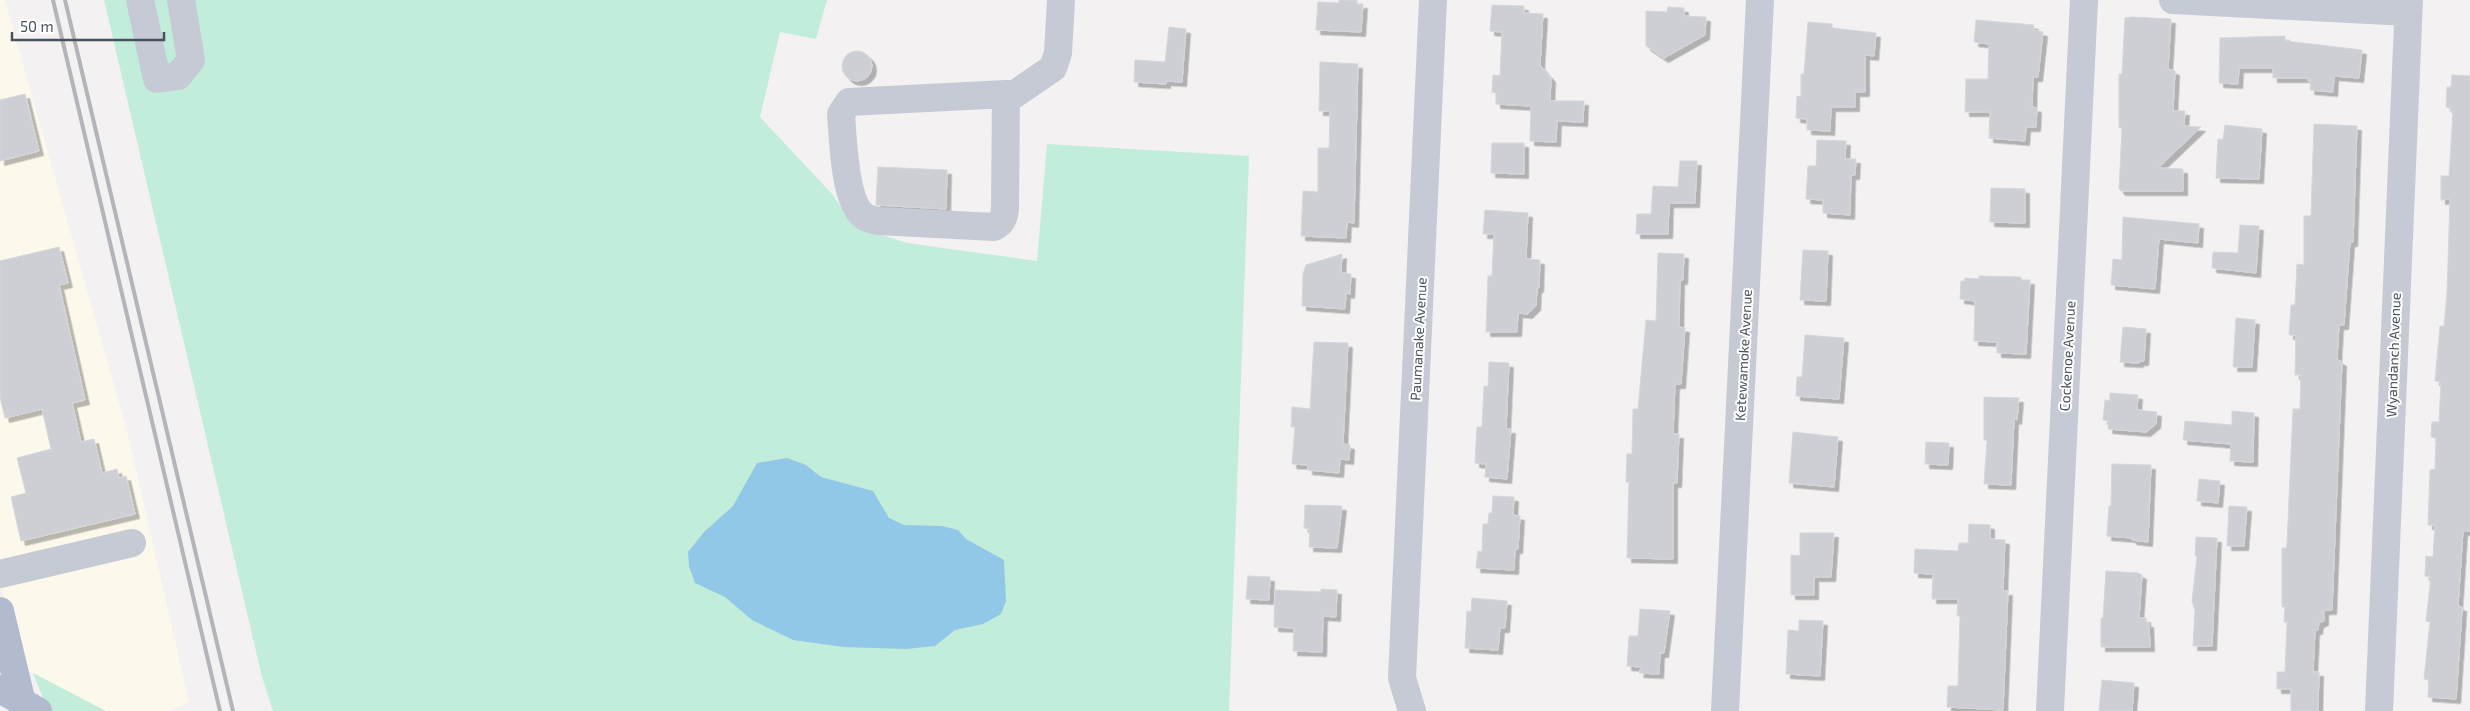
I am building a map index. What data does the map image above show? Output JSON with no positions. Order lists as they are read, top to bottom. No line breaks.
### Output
{"streets":{"street":["Paumanake Avenue","Ketewamoke Avenue","Wyandanch Avenue","Cockenoe Avenue"]},"scale_bar":"50 m"}
